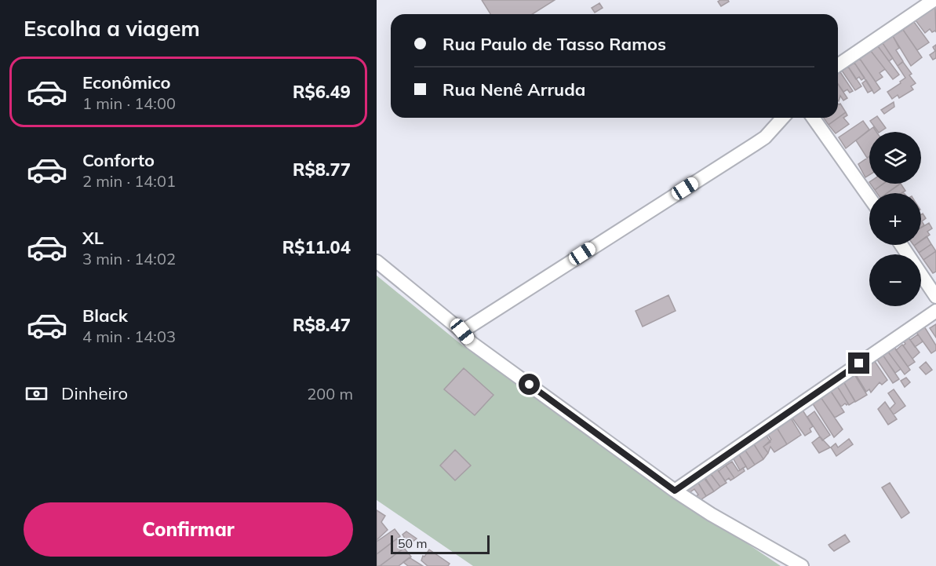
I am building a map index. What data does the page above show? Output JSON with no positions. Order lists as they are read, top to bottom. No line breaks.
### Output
{"scale_bar":"50 m","page":{"heading":"Escolha a viagem","banner":["Rua Paulo de Tasso Ramos","Rua Nenê Arruda"],"list":[{"name":"Econômico","note":"1 min · 14:00","value":"R$6.49"},{"name":"Conforto","note":"2 min · 14:01","value":"R$8.77"},{"name":"XL","note":"3 min · 14:02","value":"R$11.04"},{"name":"Black","note":"4 min · 14:03","value":"R$8.47"}],"map_buttons":["+","−"],"pay":["Dinheiro","200 m"],"buttons":"Confirmar","scale":"50 m"}}
